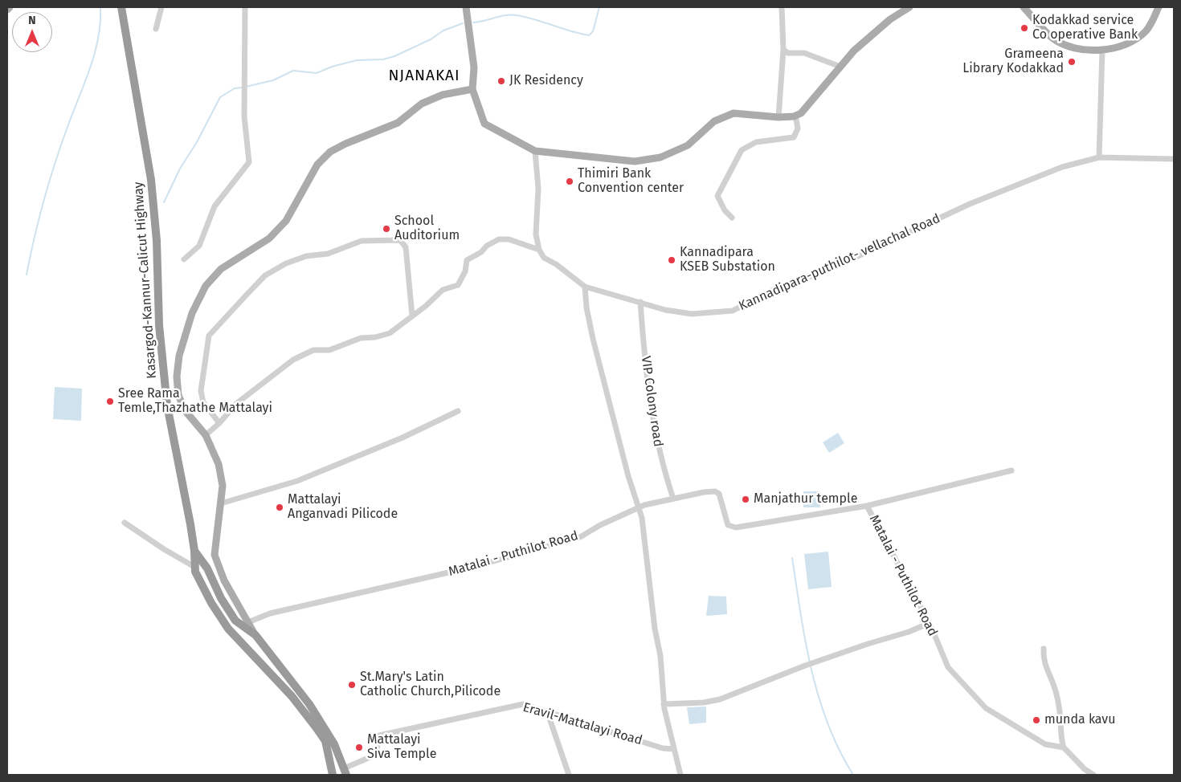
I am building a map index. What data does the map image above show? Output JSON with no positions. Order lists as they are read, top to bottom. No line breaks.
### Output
{"streets":{"highway":["Kasargod-Kannur-Calicut Highway"],"street":["Kannadipara-puthilot- vellachal Road","VIP Colony road","Matalai - Puthilot Road","Eravil-Mattalayi Road"]},"crossings":[["Kannadipara-puthilot- vellachal Road","VIP Colony road"],["Kasargod-Kannur-Calicut Highway","Matalai - Puthilot Road"],["Kasargod-Kannur-Calicut Highway","Eravil-Mattalayi Road"],["VIP Colony road","Matalai - Puthilot Road"]],"districts":["NJANAKAI"],"places":["Kodakkad service Co operative Bank","Grameena Library Kodakkad","JK Residency","Thimiri Bank Convention center","School Auditorium","Kannadipara KSEB Substation","Sree Rama Temle,Thazhathe Mattalayi","Manjathur temple","Mattalayi Anganvadi Pilicode","St.Mary's Latin Catholic Church,Pilicode","munda kavu","Mattalayi Siva Temple"],"north":"top"}
